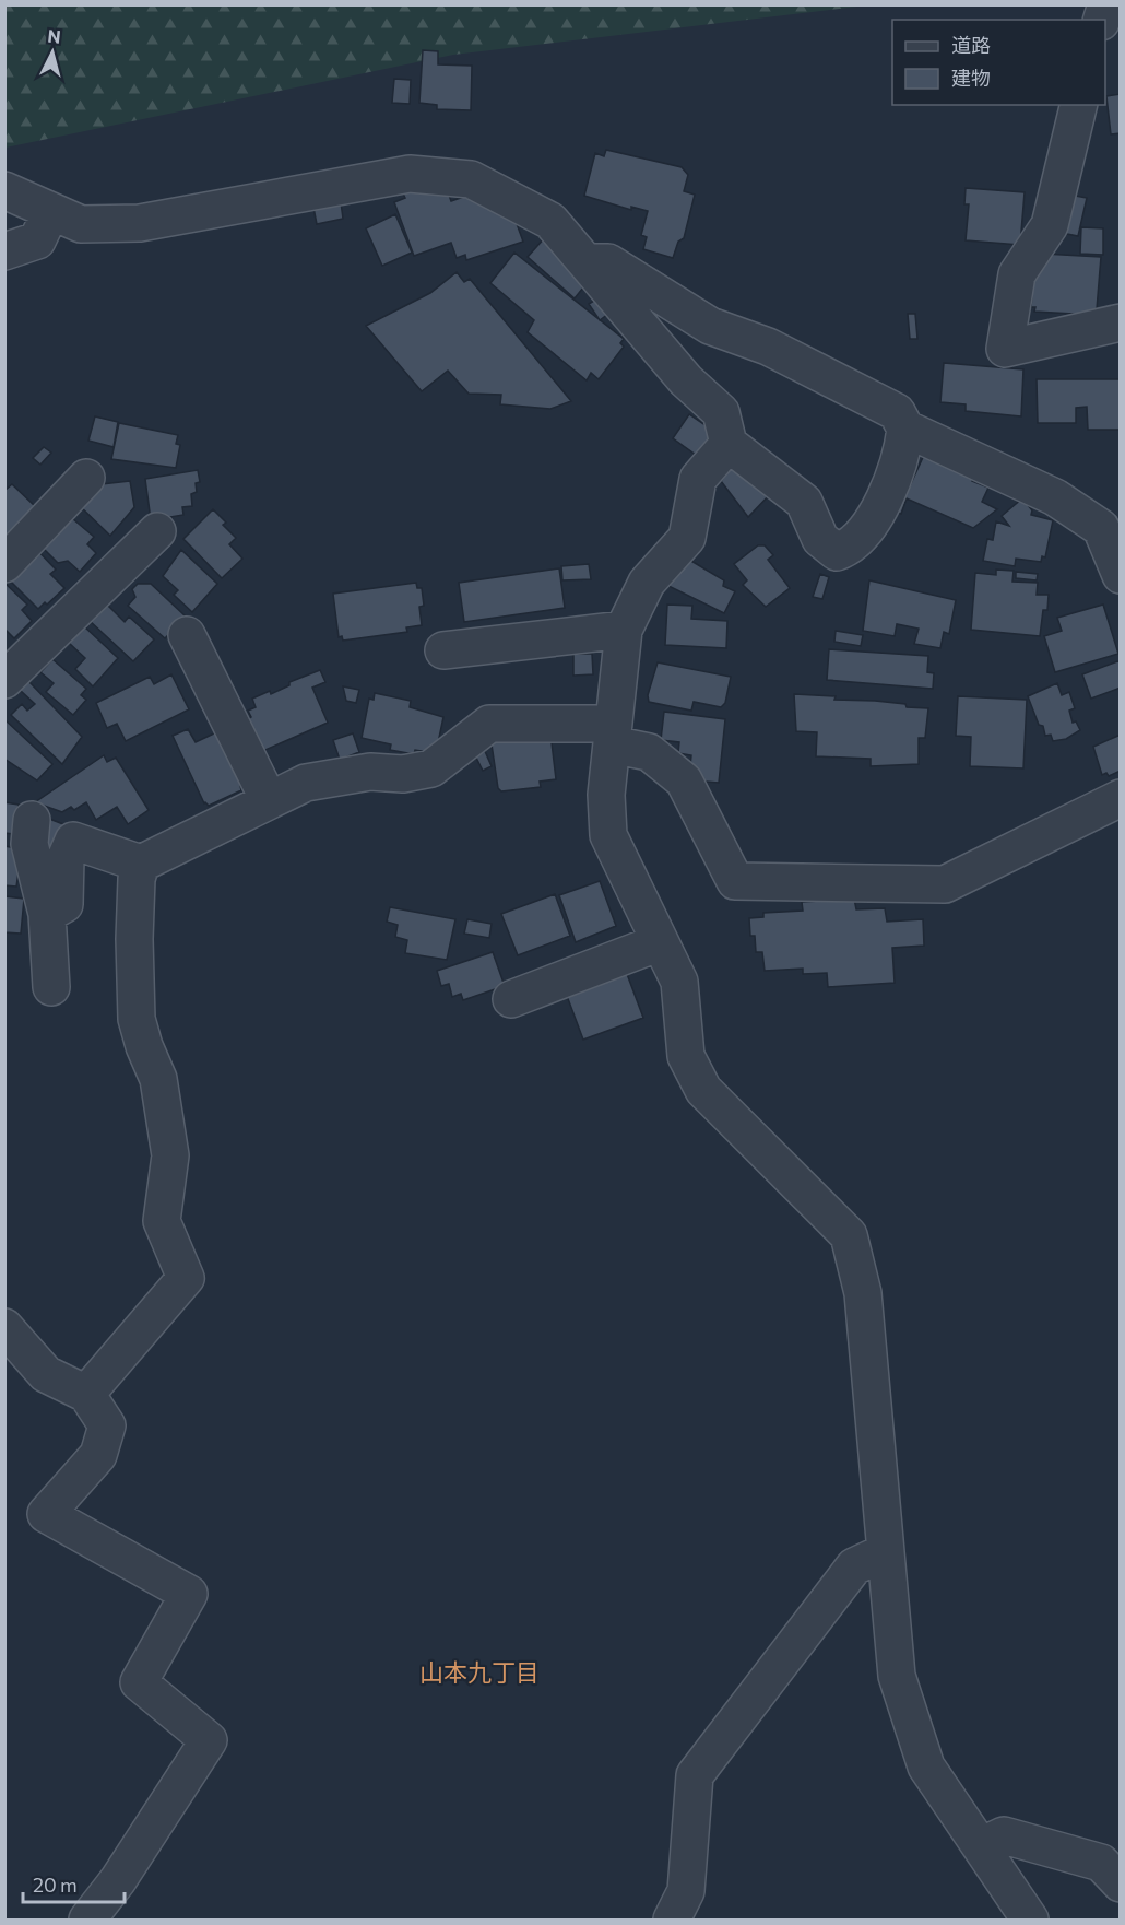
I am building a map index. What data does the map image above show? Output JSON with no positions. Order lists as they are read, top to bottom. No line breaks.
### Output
{"districts":["山本九丁目"],"legend":["道路","建物"],"scale_bar":"20 m","north":"top"}
